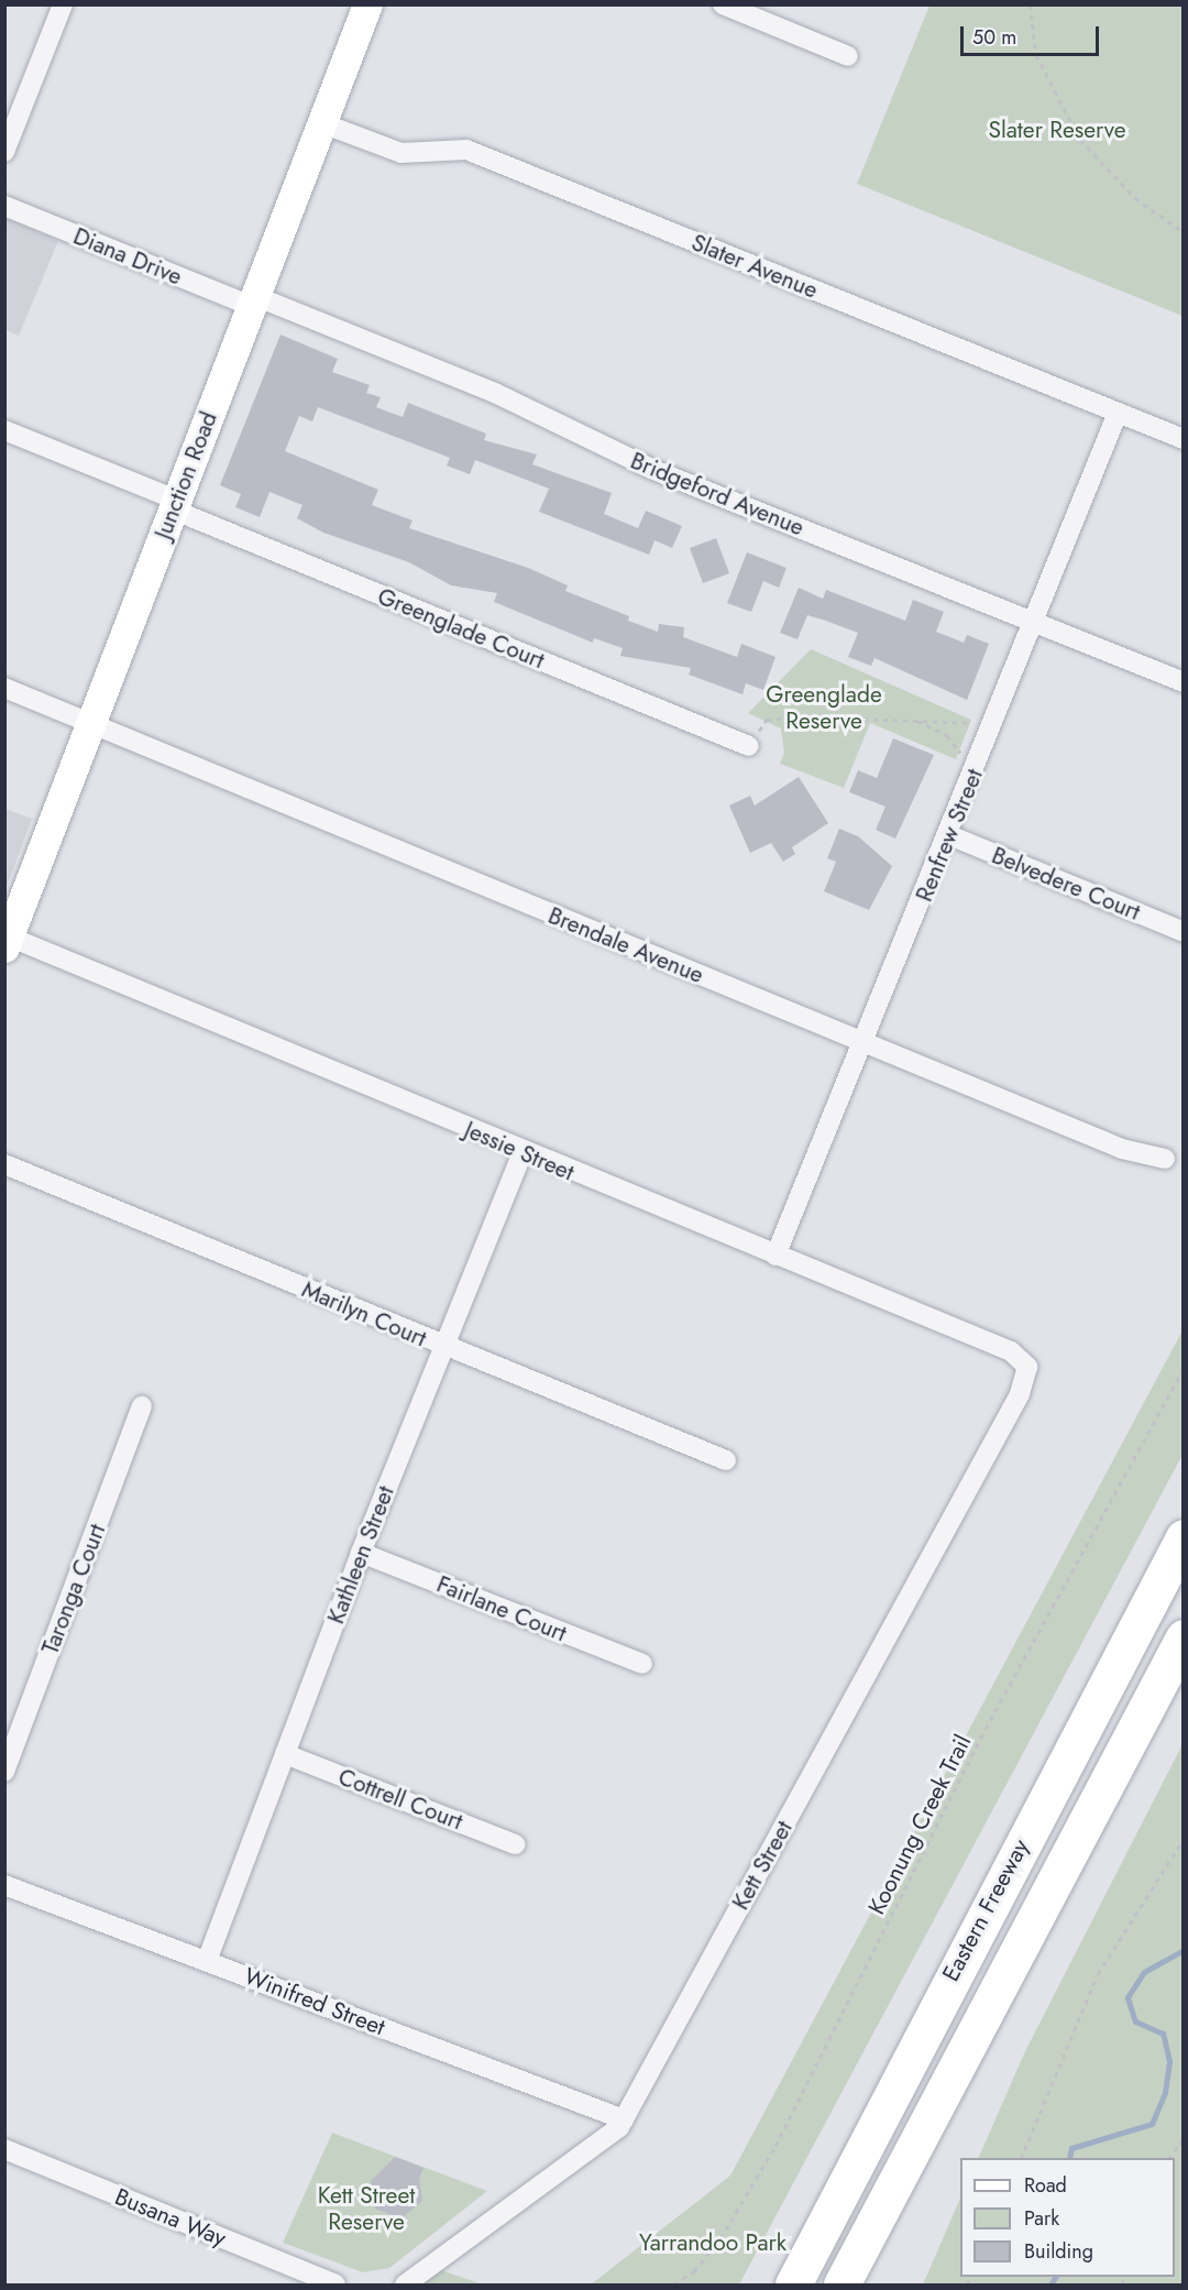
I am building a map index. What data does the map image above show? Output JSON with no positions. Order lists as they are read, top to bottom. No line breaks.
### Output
{"streets":{"highway":["Eastern Freeway"],"street":["Diana Drive","Slater Avenue","Junction Road","Bridgeford Avenue","Greenglade Court","Renfrew Street","Belvedere Court","Brendale Avenue","Jessie Street","Marilyn Court","Kathleen Street","Taronga Court","Fairlane Court","Cottrell Court","Kett Street","Winifred Street","Busana Way"],"path":["Koonung Creek Trail"]},"crossings":[["Diana Drive","Junction Road"],["Diana Drive","Bridgeford Avenue"],["Slater Avenue","Junction Road"],["Slater Avenue","Renfrew Street"],["Junction Road","Bridgeford Avenue"],["Junction Road","Greenglade Court"],["Junction Road","Brendale Avenue"],["Junction Road","Jessie Street"],["Bridgeford Avenue","Renfrew Street"],["Renfrew Street","Belvedere Court"],["Renfrew Street","Brendale Avenue"],["Renfrew Street","Jessie Street"],["Jessie Street","Kathleen Street"],["Jessie Street","Kett Street"],["Marilyn Court","Kathleen Street"],["Kathleen Street","Fairlane Court"],["Kathleen Street","Cottrell Court"],["Kathleen Street","Winifred Street"],["Kett Street","Winifred Street"]],"parks":["Slater Reserve","Greenglade Reserve","Kett Street Reserve","Yarrandoo Park"],"legend":["Road","Park","Building"],"scale_bar":"50 m"}
